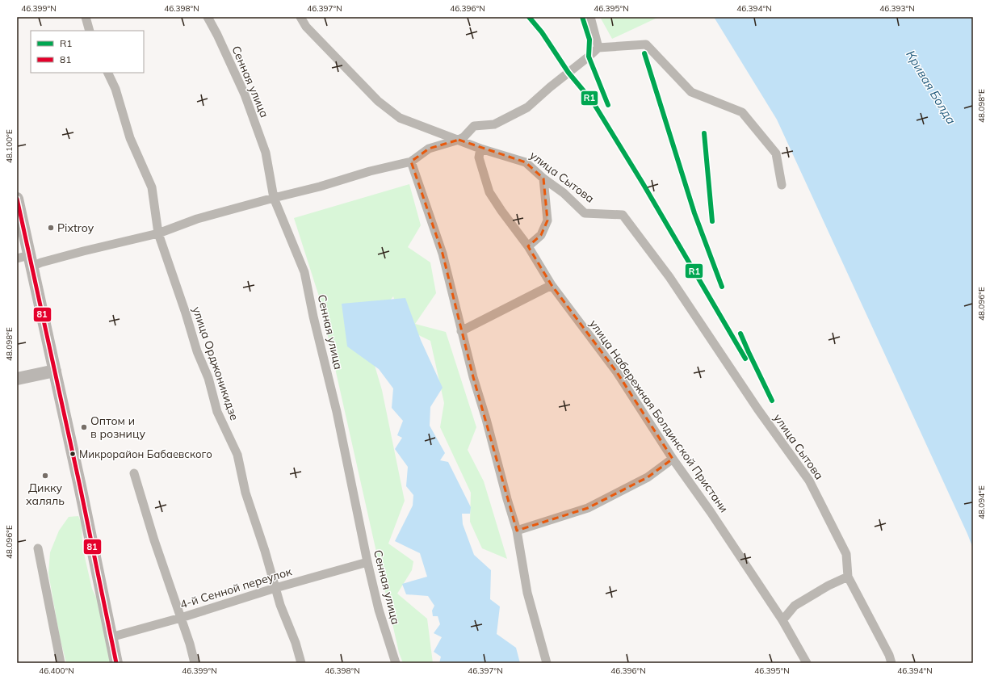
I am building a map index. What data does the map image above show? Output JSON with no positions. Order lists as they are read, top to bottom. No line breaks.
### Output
{"streets":{"street":["Сенная улица","улица Сытова","улица Орджоникидзе","улица Набережная Болдинской Пристани","4-й Сенной переулок"]},"crossings":[["Сенная улица","4-й Сенной переулок"],["улица Сытова","улица Набережная Болдинской Пристани"],["улица Орджоникидзе","4-й Сенной переулок"]],"water":["Кривая Болда"],"places":["Pixtroy","Оптом и в розницу","Микрорайон Бабаевского","Дикку халяль"],"lines":["transit line R1","transit line 81"],"legend":["R1","81"],"coordinates":["46.399°N","46.398°N","46.397°N","46.396°N","46.395°N","46.394°N","46.393°N","48.098°E","48.100°E","48.096°E","48.094°E","46.400°N"]}
